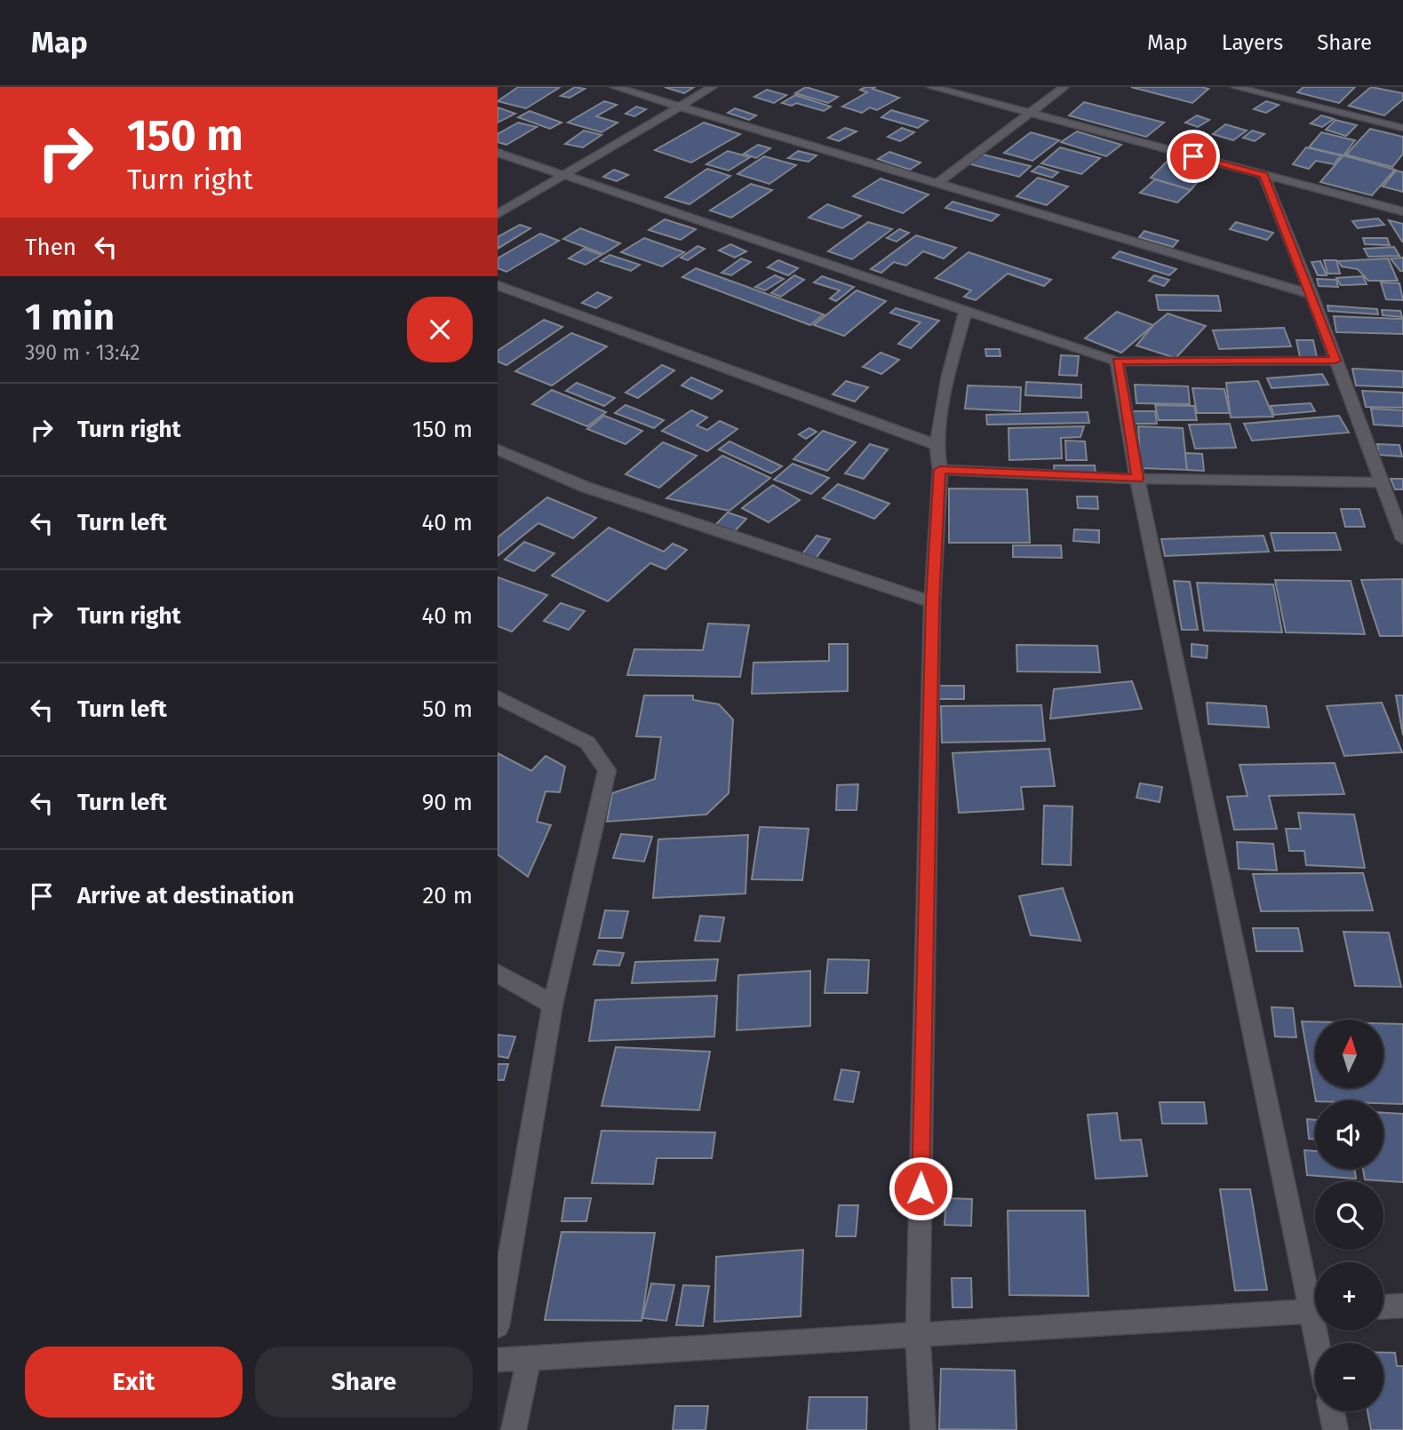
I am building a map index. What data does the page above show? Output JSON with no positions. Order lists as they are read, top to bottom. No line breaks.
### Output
{"north":"top","page":{"header":"Map","nav":["Map","Layers","Share"],"turn":["150 m","Turn right"],"then":"Then","heading":["1 min","390 m · 13:42"],"list":[{"name":"Turn right","value":"150 m"},{"name":"Turn left","value":"40 m"},{"name":"Turn right","value":"40 m"},{"name":"Turn left","value":"50 m"},{"name":"Turn left","value":"90 m"},{"name":"Arrive at destination","value":"20 m"}],"map_buttons":["+","−"],"buttons":["Exit","Share"]}}
